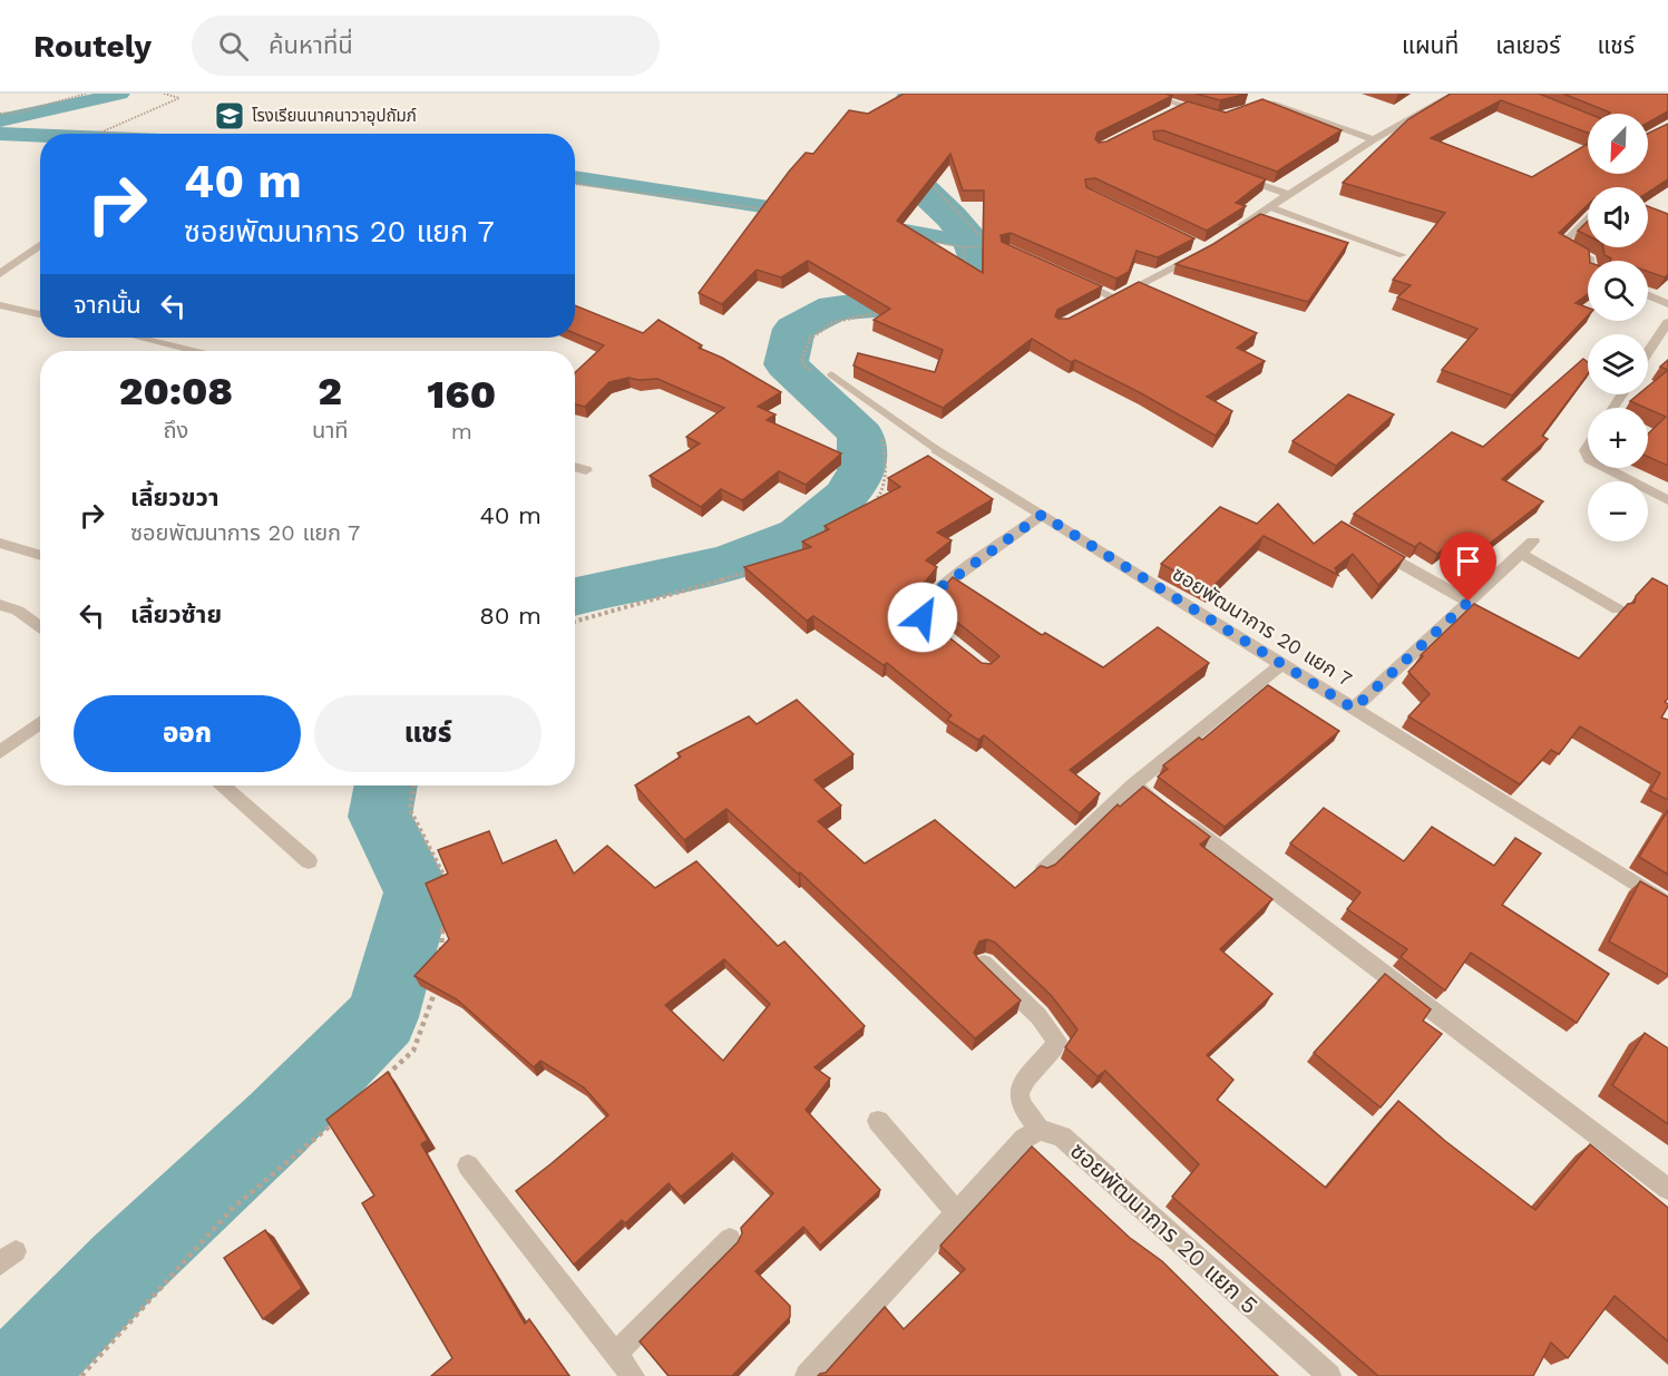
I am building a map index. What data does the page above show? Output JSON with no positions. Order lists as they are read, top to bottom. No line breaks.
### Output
{"streets":{"street":["ซอยพัฒนาการ 20 แยก 7","ซอยพัฒนาการ 20 แยก 5"]},"places":{"school or university":["โรงเรียนนาคนาวาอุปถัมภ์"]},"north":"bottom left","page":{"header":"Routely","search":"ค้นหาที่นี่","nav":["แผนที่","เลเยอร์","แชร์"],"map_buttons":["+","−"],"turn":["40 m","ซอยพัฒนาการ 20 แยก 7"],"then":"จากนั้น","eta":["20:08","ถึง","2","นาที","160","m"],"list":[{"name":"เลี้ยวขวา","note":"ซอยพัฒนาการ 20 แยก 7","value":"40 m"},{"name":"เลี้ยวซ้าย","value":"80 m"}],"buttons":["ออก","แชร์"]}}
